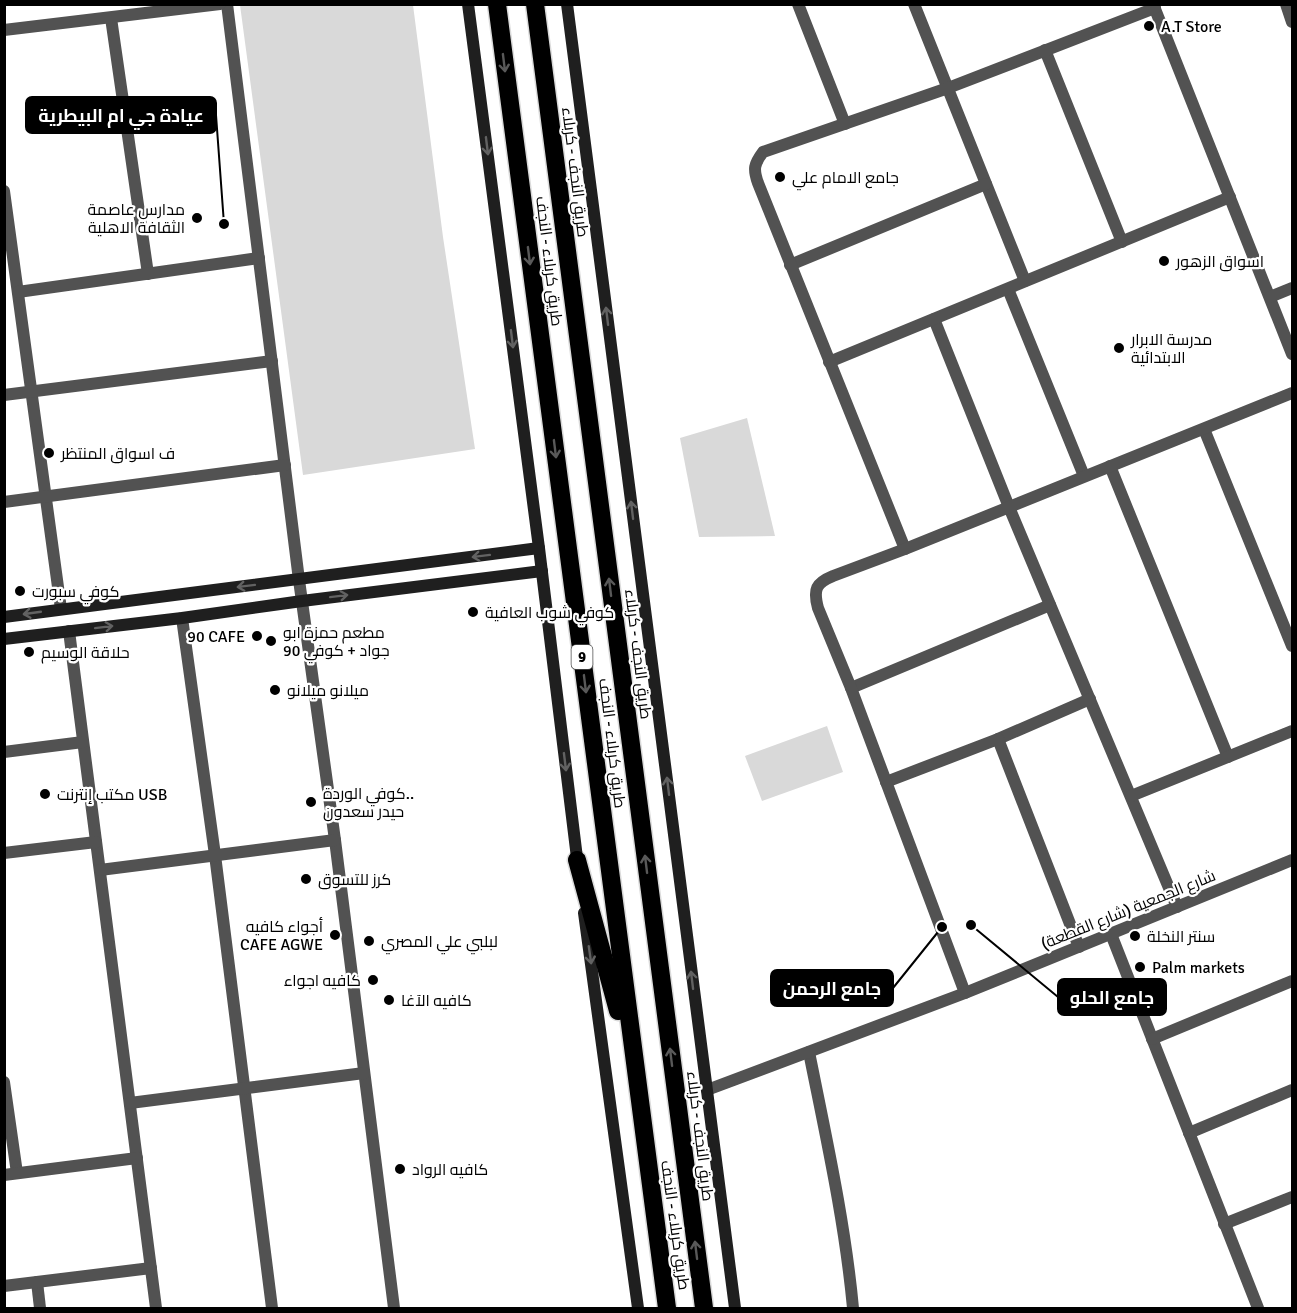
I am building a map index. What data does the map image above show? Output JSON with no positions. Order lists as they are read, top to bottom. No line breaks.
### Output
{"streets":{"highway":["طريق النجف - کربلاء","طريق کربلاء - النجف","9"],"street":["شارع الجمعية (شارع القطعة)"]},"one_way":["طريق النجف - کربلاء","طريق کربلاء - النجف"],"places":["A.T Store","جامع الامام علي","مدارس عاصمة الثقافة الاهلية","عيادة جي ام البيطرية","اسواق الزهور","مدرسة الابرار الابتدائية","ف اسواق المنتظر","كوفي سبورت","كوفي شوب العافية","90 CAFE","مطعم حمزة ابو جواد + كوفي 90","حلاقة الوسيم","ميلانو ميلانو","مكتب إنترنت USB","كوفي الوردة.. حيدر سعدون","كرز للتسوق","جامع الحلو","جامع الرحمن","أجواء كافيه CAFE AGWE","سنتر النخلة","لبلبي علي المصري","Palm markets","كافيه اجواء","كافيه الآغا","كافيه الرواد"]}
